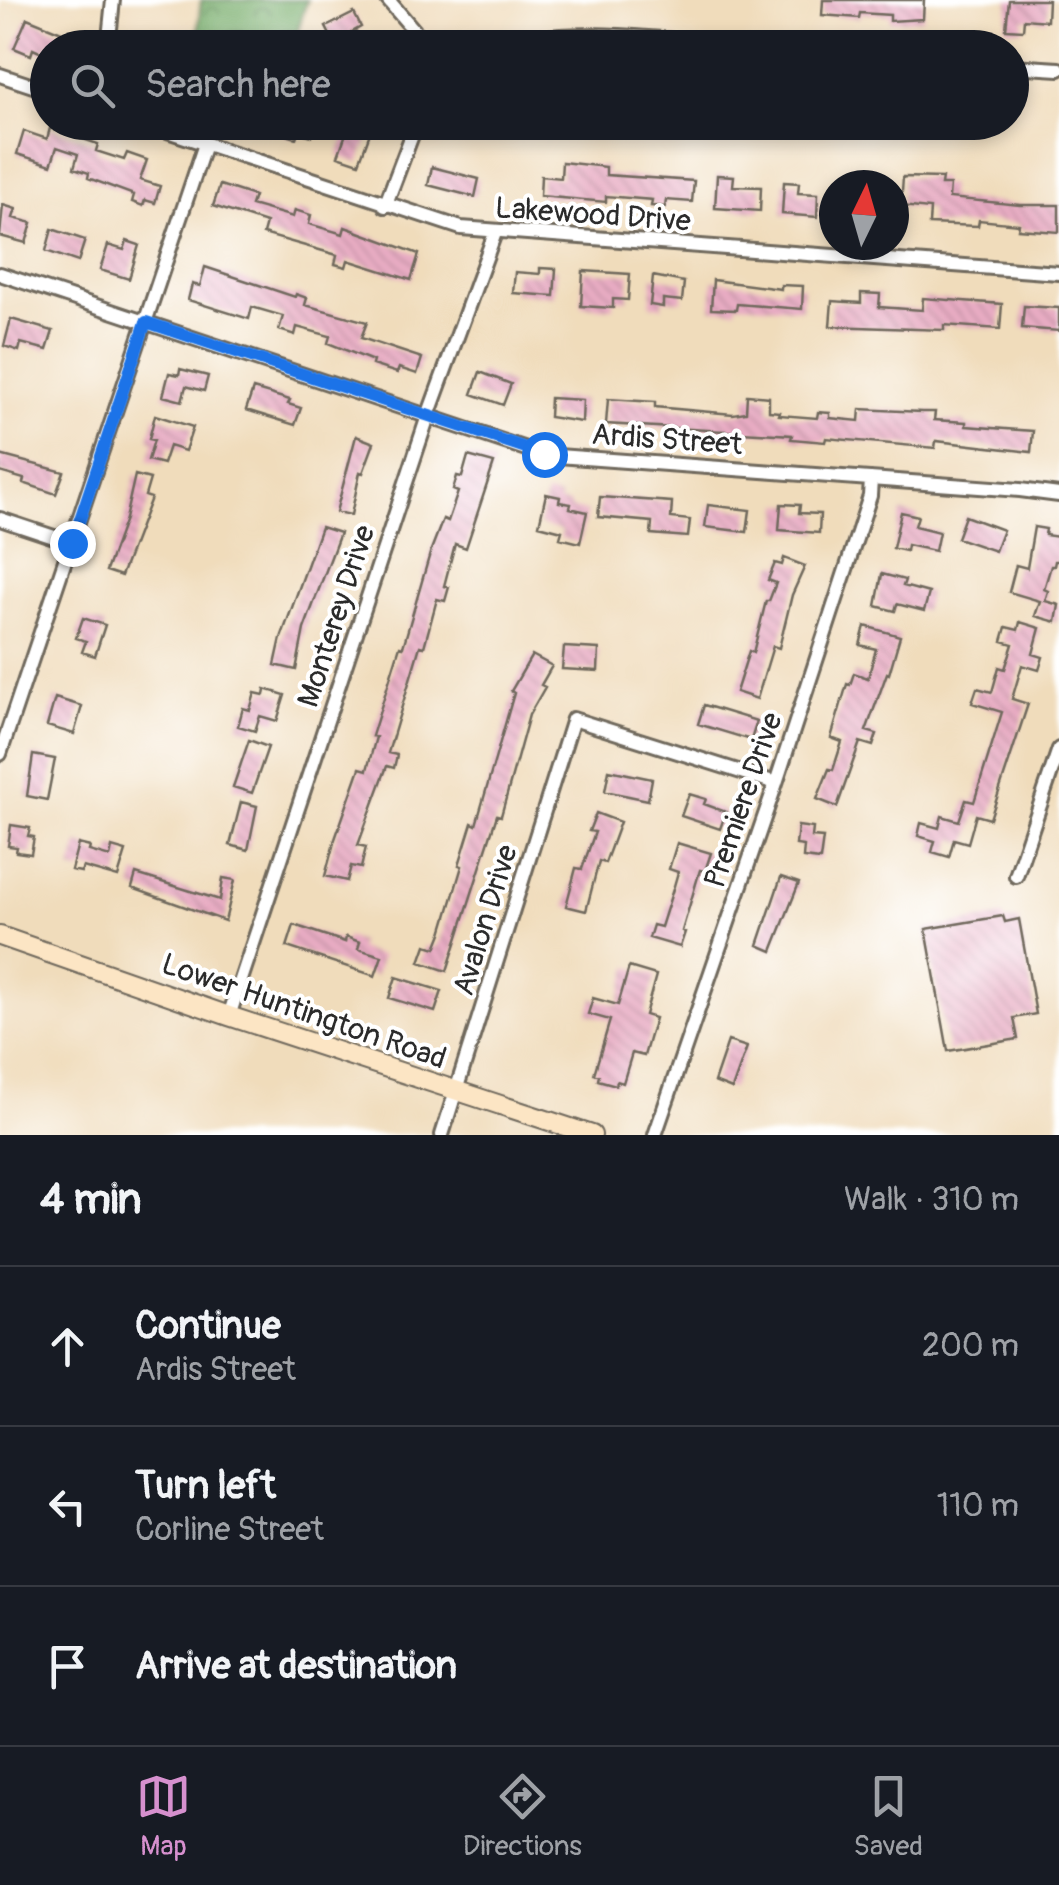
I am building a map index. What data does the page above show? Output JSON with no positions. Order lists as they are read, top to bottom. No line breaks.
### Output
{"streets":{"main road":["Lower Huntington Road"],"street":["Lakewood Drive","Ardis Street","Monterey Drive","Premiere Drive","Avalon Drive"]},"crossings":[["Lakewood Drive","Monterey Drive"],["Ardis Street","Monterey Drive"],["Ardis Street","Premiere Drive"],["Monterey Drive","Lower Huntington Road"],["Premiere Drive","Avalon Drive"],["Avalon Drive","Lower Huntington Road"]],"north":"top","page":{"search":"Search here","heading":["4 min","Walk · 310 m"],"list":[["Continue","Ardis Street","200 m"],["Turn left","Corline Street","110 m"],"Arrive at destination"],"nav":["Map","Directions","Saved"]}}
